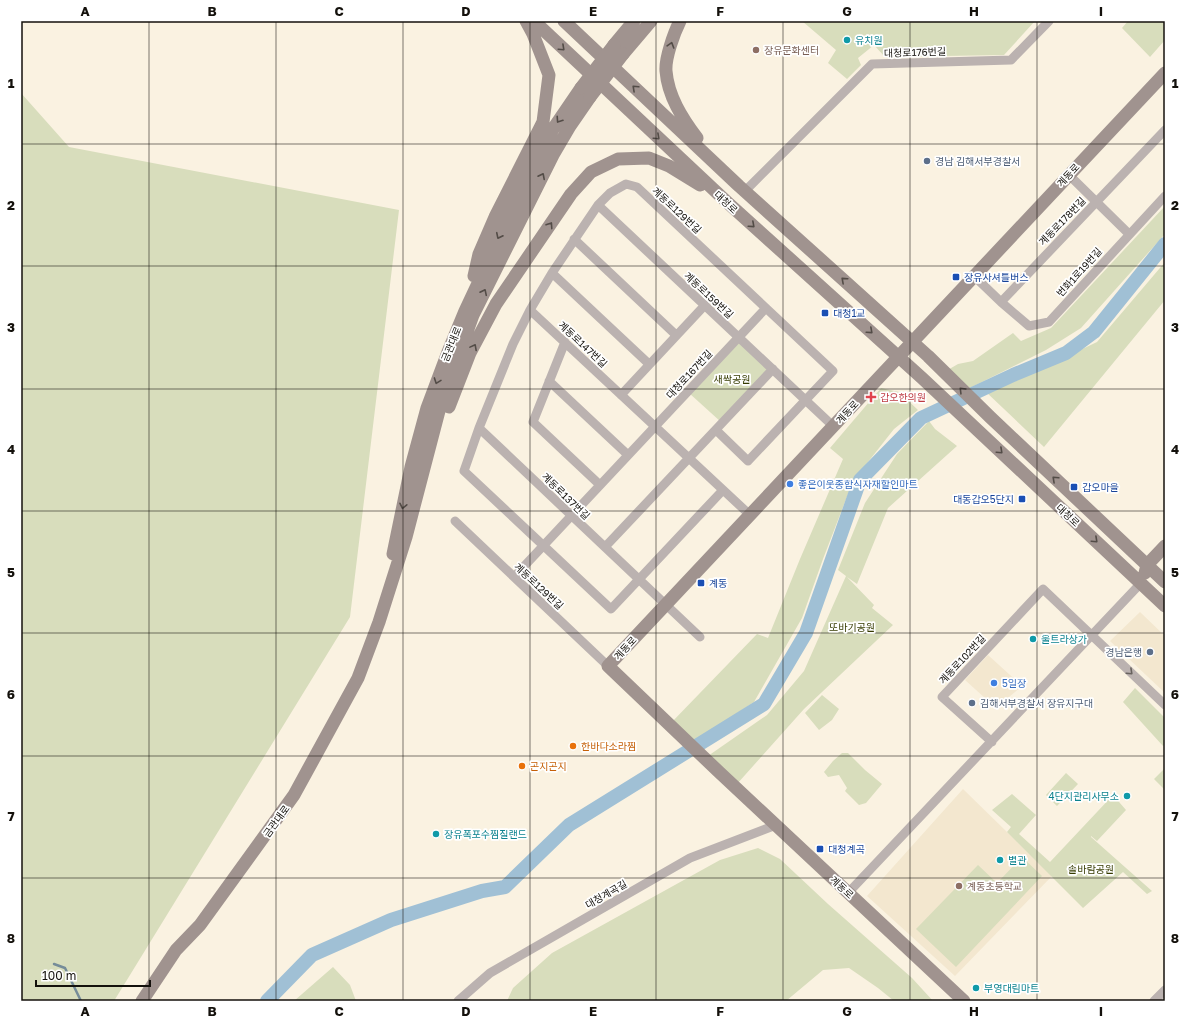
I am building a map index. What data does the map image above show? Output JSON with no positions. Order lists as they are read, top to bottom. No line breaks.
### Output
{"streets":{"main road":["계동로","대청로","금관대로"],"street":["대청로176번길","계동로129번길","계동로178번길","번화1로19번길","계동로159번길","계동로147번길","대청로167번길","계동로137번길","계동로102번길","대청계곡길"]},"crossings":[["대청로176번길","대청로"],["계동로","대청로"],["계동로","계동로129번길"],["계동로","계동로159번길"],["계동로","계동로147번길"],["계동로","계동로137번길"],["계동로","대청계곡길"],["계동로129번길","계동로159번길"],["계동로129번길","계동로147번길"],["계동로129번길","대청로167번길"],["계동로129번길","계동로137번길"],["계동로178번길","번화1로19번길"],["계동로159번길","대청로167번길"],["계동로147번길","대청로167번길"],["대청로167번길","계동로137번길"]],"parks":["새싹공원","또바기공원","솔바람공원"],"places":{"other":["유치원","장유문화센터","경남 김해서부경찰서","좋은이웃종합식자재할인마트","울트라상가","경남은행","5일장","김해서부경찰서 장유지구대","한바다소라찜","곤지곤지","4단지관리사무소","장유폭포수찜질랜드","별관","계동초등학교","부영대림마트"],"transit":["장유사셔틀버스","대청1교","갑오마을","대동갑오5단지","계동","대청계곡"],"health":["갑오한의원"]},"scale_bar":"100 m","grid":{"columns":["A","B","C","D","E","F","G","H","I"],"rows":["1","2","3","4","5","6","7","8"]}}
